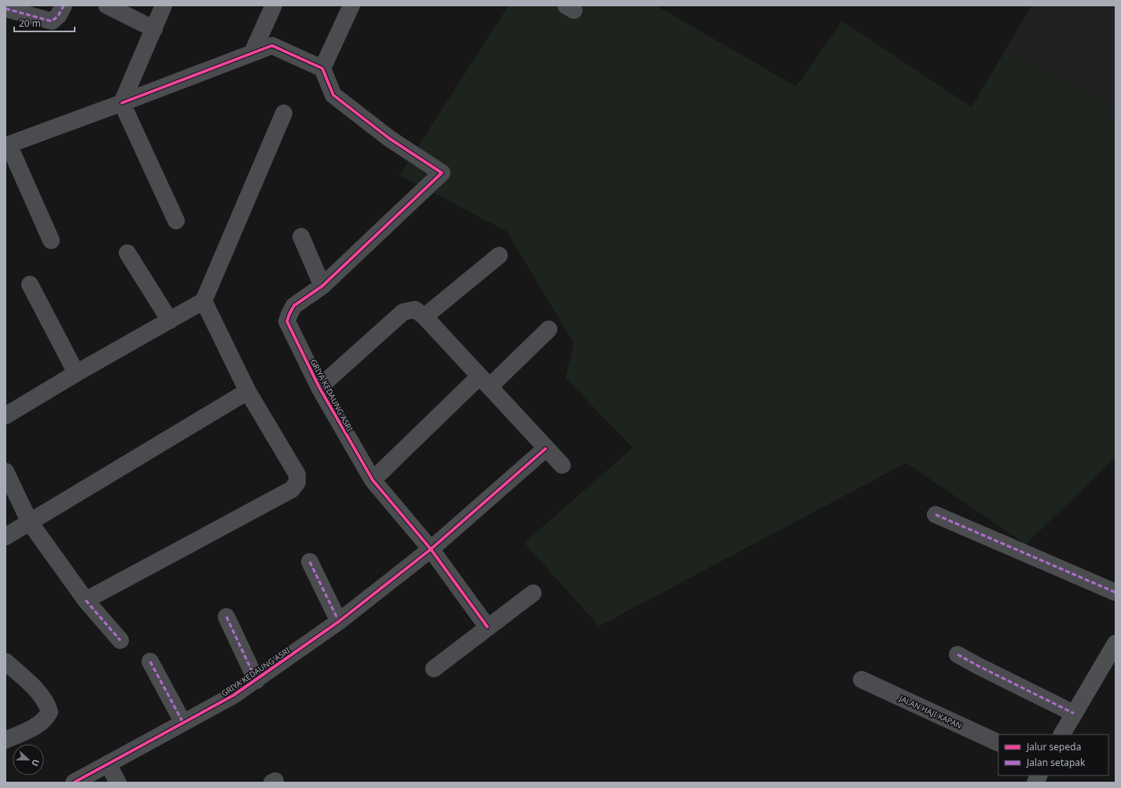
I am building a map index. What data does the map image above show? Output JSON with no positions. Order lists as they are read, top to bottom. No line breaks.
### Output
{"streets":{"street":["GRIYA KEDAUNG ASRI","JALAN HAJI KAPAN"]},"legend":["Jalur sepeda","Jalan setapak"],"scale_bar":"20 m","north":"right"}
